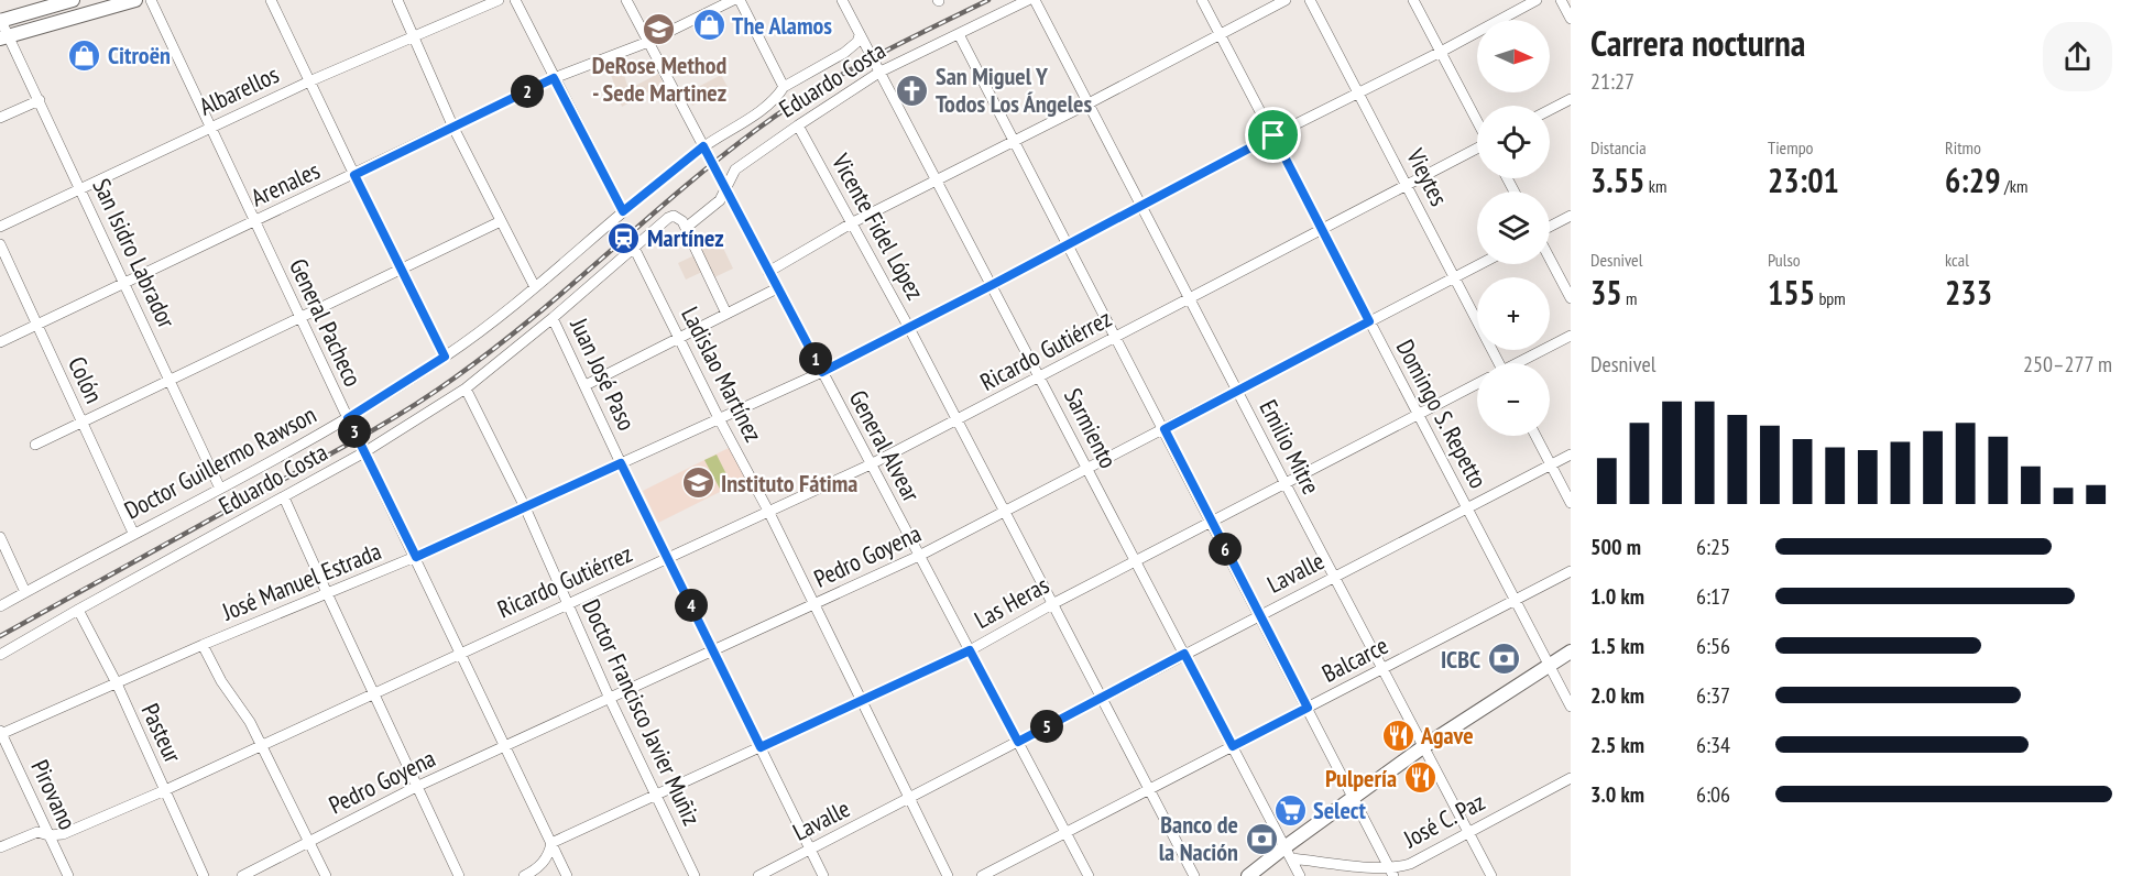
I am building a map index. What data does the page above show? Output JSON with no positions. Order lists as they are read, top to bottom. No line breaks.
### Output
{"streets":{"street":["Eduardo Costa","Albarellos","Vieytes","Arenales","Vicente Fidel López","San Isidro Labrador","General Pacheco","Ricardo Gutiérrez","Juan José Paso","Ladislao Martínez","Colón","Domingo S. Repetto","Sarmiento","General Alvear","Emilio Mitre","Doctor Guillermo Rawson","Pedro Goyena","Lavalle","José Manuel Estrada","Las Heras","Balcarce","Doctor Francisco Javier Muñiz","Pasteur","Pirovano","José C. Paz"]},"crossings":[["Eduardo Costa","Vicente Fidel López"],["Eduardo Costa","General Pacheco"],["Eduardo Costa","Juan José Paso"],["Eduardo Costa","Ladislao Martínez"],["Eduardo Costa","Sarmiento"],["Eduardo Costa","General Alvear"],["Eduardo Costa","Doctor Francisco Javier Muñiz"],["Eduardo Costa","Pasteur"],["Albarellos","San Isidro Labrador"],["Albarellos","General Pacheco"],["Vieytes","Ricardo Gutiérrez"],["Vieytes","Pedro Goyena"],["Vieytes","José Manuel Estrada"],["Arenales","San Isidro Labrador"],["Arenales","General Pacheco"],["Arenales","Colón"],["Arenales","General Alvear"],["Vicente Fidel López","Ricardo Gutiérrez"],["Vicente Fidel López","Pedro Goyena"],["Vicente Fidel López","Lavalle"],["Vicente Fidel López","José Manuel Estrada"],["Vicente Fidel López","Las Heras"],["Vicente Fidel López","Balcarce"],["San Isidro Labrador","Doctor Guillermo Rawson"],["General Pacheco","Ricardo Gutiérrez"],["General Pacheco","Doctor Guillermo Rawson"],["General Pacheco","Pedro Goyena"],["General Pacheco","José Manuel Estrada"],["General Pacheco","Las Heras"],["Ricardo Gutiérrez","Juan José Paso"],["Ricardo Gutiérrez","Ladislao Martínez"],["Ricardo Gutiérrez","Domingo S. Repetto"],["Ricardo Gutiérrez","Sarmiento"],["Ricardo Gutiérrez","General Alvear"],["Ricardo Gutiérrez","Emilio Mitre"],["Ricardo Gutiérrez","Doctor Francisco Javier Muñiz"],["Ricardo Gutiérrez","Pasteur"],["Ricardo Gutiérrez","Pirovano"],["Juan José Paso","Pedro Goyena"],["Juan José Paso","Lavalle"],["Juan José Paso","José Manuel Estrada"],["Juan José Paso","Las Heras"],["Ladislao Martínez","Pedro Goyena"],["Ladislao Martínez","Lavalle"],["Ladislao Martínez","José Manuel Estrada"],["Ladislao Martínez","Las Heras"],["Colón","Doctor Guillermo Rawson"],["Domingo S. Repetto","Pedro Goyena"],["Domingo S. Repetto","Lavalle"],["Domingo S. Repetto","José Manuel Estrada"],["Domingo S. Repetto","Las Heras"],["Domingo S. Repetto","Balcarce"],["Sarmiento","Doctor Guillermo Rawson"],["Sarmiento","Pedro Goyena"],["Sarmiento","Lavalle"],["Sarmiento","José Manuel Estrada"],["Sarmiento","Las Heras"],["Sarmiento","Balcarce"],["Sarmiento","José C. Paz"],["General Alvear","Doctor Guillermo Rawson"],["General Alvear","Pedro Goyena"],["General Alvear","Lavalle"],["General Alvear","José Manuel Estrada"],["General Alvear","Las Heras"],["General Alvear","Balcarce"],["Emilio Mitre","Pedro Goyena"],["Emilio Mitre","Lavalle"],["Emilio Mitre","José Manuel Estrada"],["Emilio Mitre","Las Heras"],["Emilio Mitre","Balcarce"],["Emilio Mitre","José C. Paz"],["Pedro Goyena","Doctor Francisco Javier Muñiz"],["José Manuel Estrada","Doctor Francisco Javier Muñiz"],["José Manuel Estrada","Pasteur"],["José Manuel Estrada","Pirovano"],["Las Heras","Doctor Francisco Javier Muñiz"]],"places":{"shop":["The Alamos","Citroën"],"school or university":["DeRose Method - Sede Martinez","Instituto Fátima"],"church":["San Miguel Y Todos Los Ángeles"],"station":["Martínez"],"bank":["ICBC","Banco de la Nación"],"restaurant":["Agave","Pulpería"],"supermarket":["Select"]},"north":"right","page":{"heading":["Carrera nocturna","21:27"],"map_buttons":["+","−"],"pins":["2","1","3","6","4","5"],"stats":[["Distancia","3.55 km"],["Tiempo","23:01"],["Ritmo","6:29 /km"],["Desnivel","35 m"],["Pulso","155 bpm"],["kcal","233"]],"chart":["Desnivel","250–277 m"],"list":[{"name":"500 m","note":"6:25"},{"name":"1.0 km","note":"6:17"},{"name":"1.5 km","note":"6:56"},{"name":"2.0 km","note":"6:37"},{"name":"2.5 km","note":"6:34"},{"name":"3.0 km","note":"6:06"}]}}
